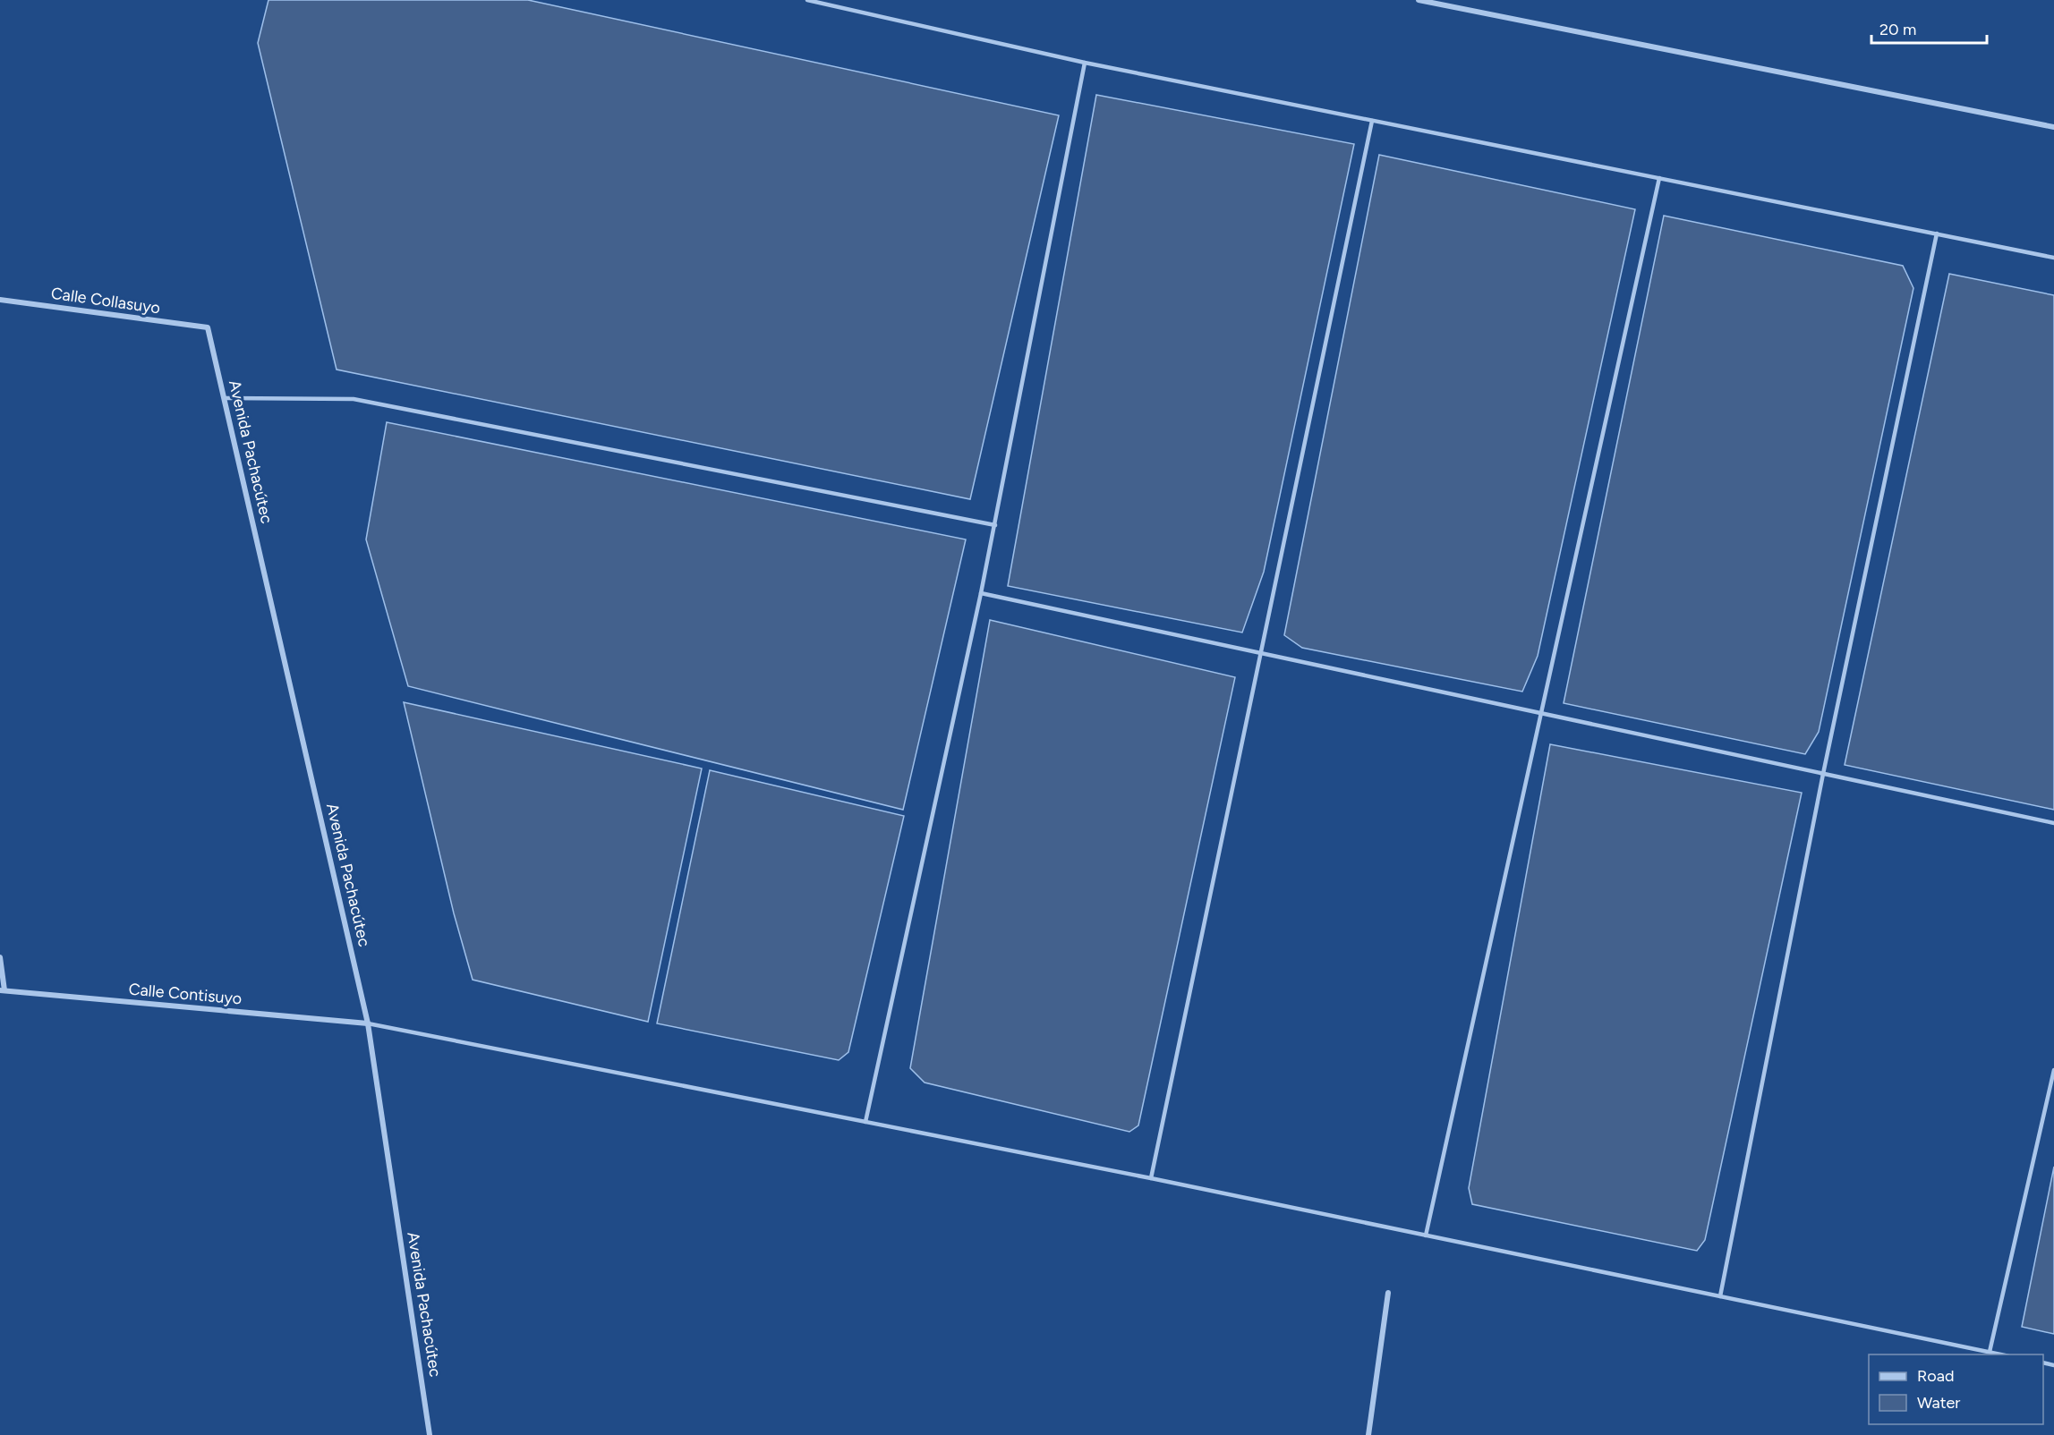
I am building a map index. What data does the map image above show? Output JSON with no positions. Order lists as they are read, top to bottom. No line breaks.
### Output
{"streets":{"street":["Calle Collasuyo","Avenida Pachacútec","Calle Contisuyo"]},"crossings":[["Calle Collasuyo","Avenida Pachacútec"],["Avenida Pachacútec","Calle Contisuyo"]],"legend":["Road","Water"],"scale_bar":"20 m"}
